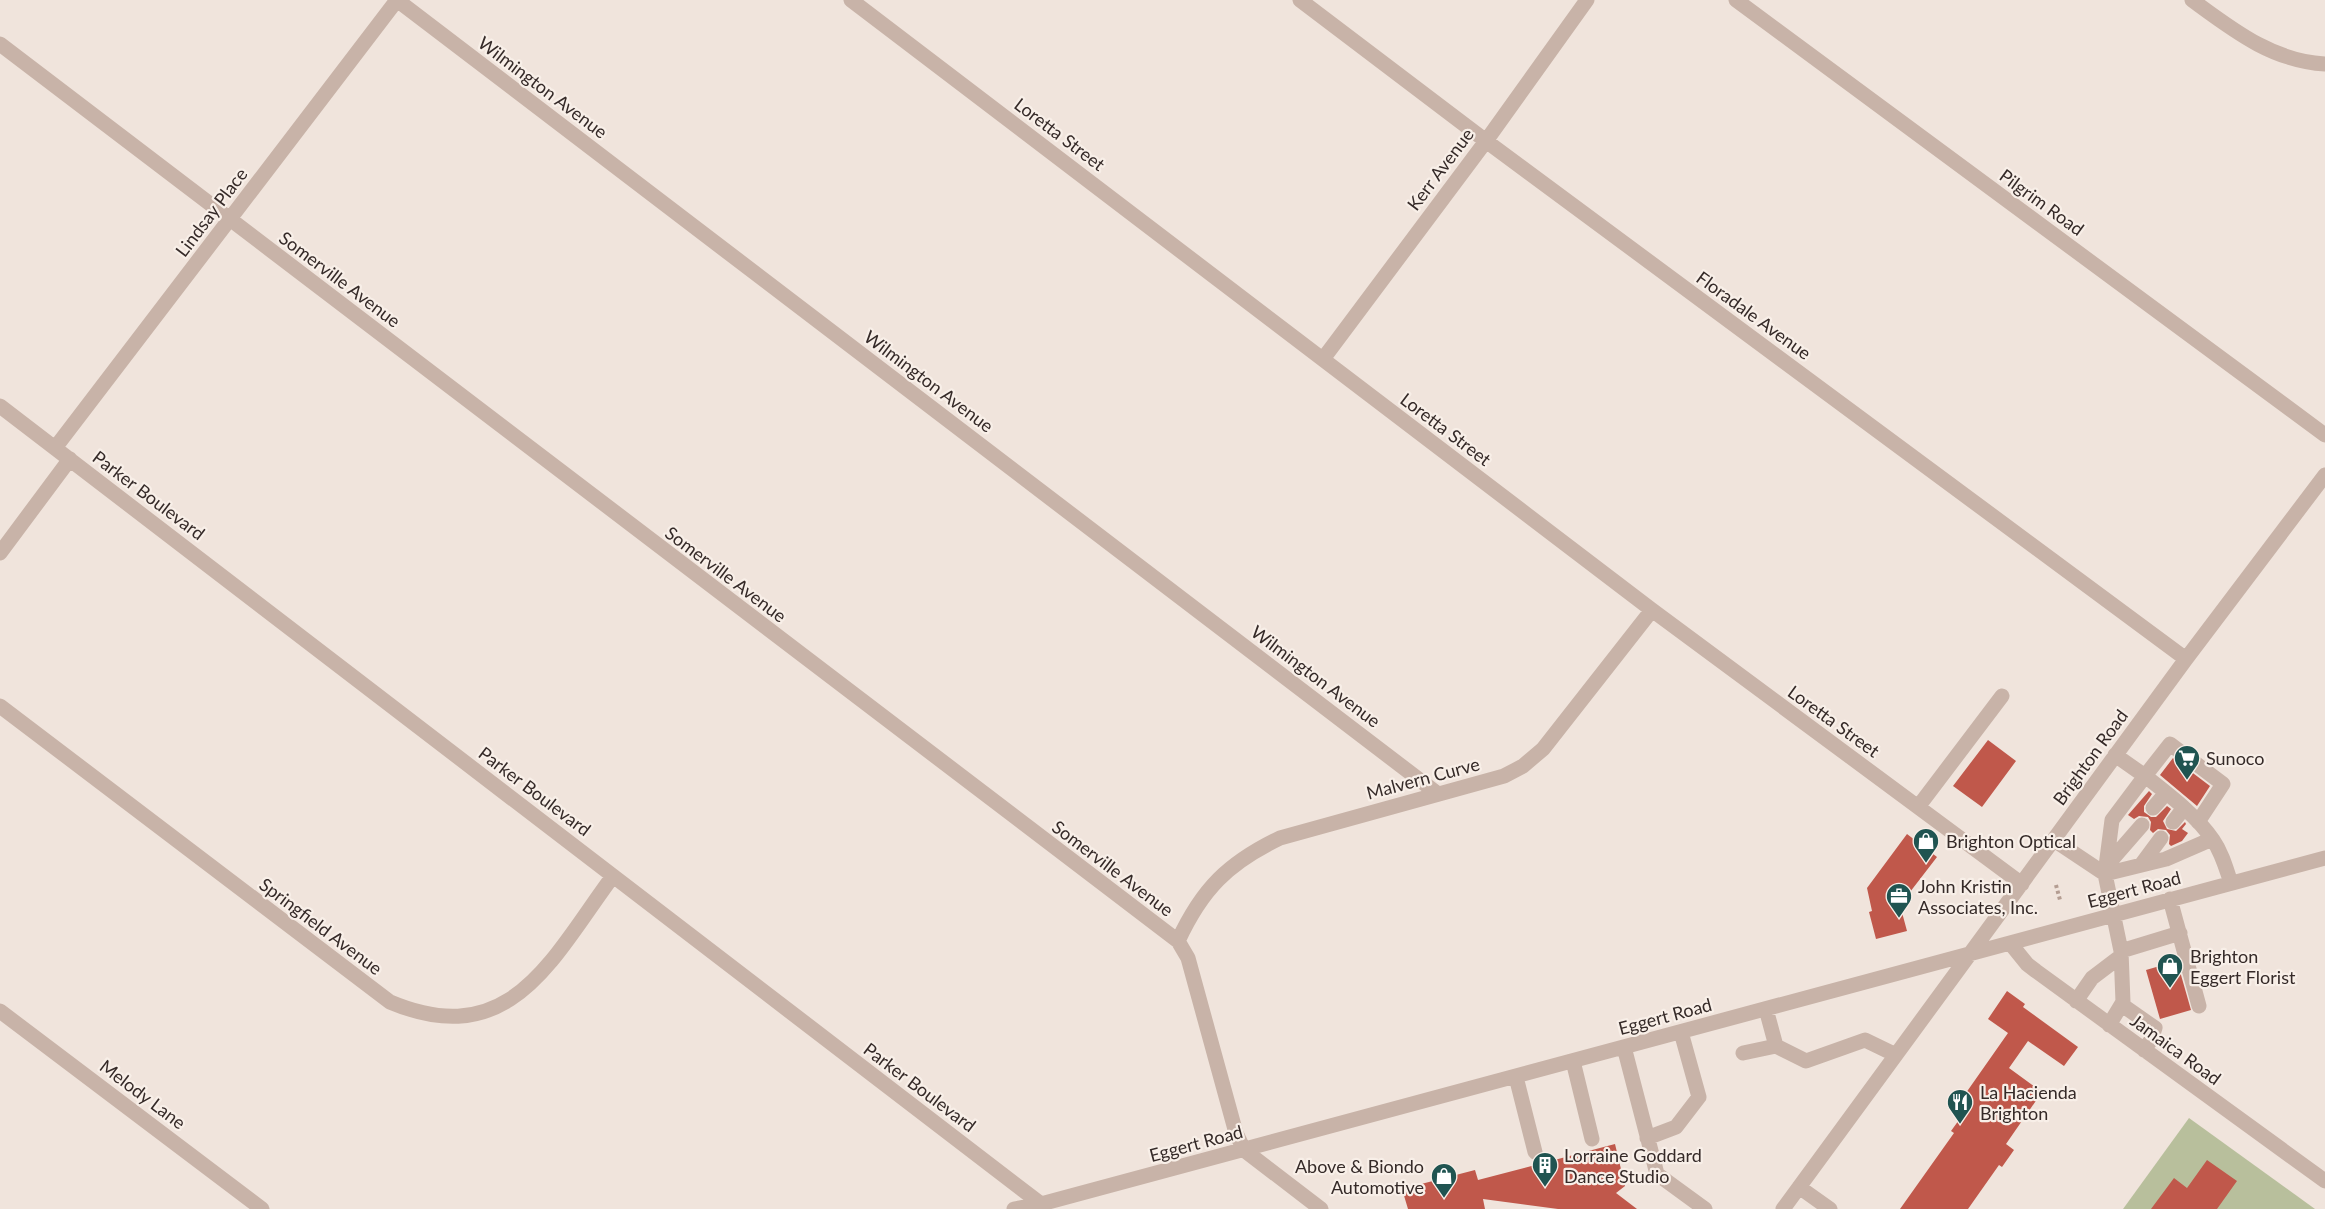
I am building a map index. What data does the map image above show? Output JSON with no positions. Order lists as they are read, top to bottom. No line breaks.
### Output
{"streets":{"street":["Wilmington Avenue","Loretta Street","Kerr Avenue","Pilgrim Road","Lindsay Place","Somerville Avenue","Floradale Avenue","Parker Boulevard","Brighton Road","Malvern Curve","Eggert Road","Springfield Avenue","Jamaica Road","Melody Lane"]},"crossings":[["Wilmington Avenue","Lindsay Place"],["Wilmington Avenue","Malvern Curve"],["Loretta Street","Kerr Avenue"],["Loretta Street","Brighton Road"],["Loretta Street","Malvern Curve"],["Kerr Avenue","Floradale Avenue"],["Lindsay Place","Somerville Avenue"],["Lindsay Place","Parker Boulevard"],["Somerville Avenue","Malvern Curve"],["Somerville Avenue","Eggert Road"],["Floradale Avenue","Brighton Road"],["Parker Boulevard","Eggert Road"],["Parker Boulevard","Springfield Avenue"],["Brighton Road","Eggert Road"],["Eggert Road","Jamaica Road"]],"places":{"supermarket":["Sunoco"],"shop":["Brighton Optical","Brighton Eggert Florist","Above & Biondo Automotive"],"office":["John Kristin Associates, Inc."],"restaurant":["La Hacienda Brighton"],"building":["Lorraine Goddard Dance Studio"]}}
